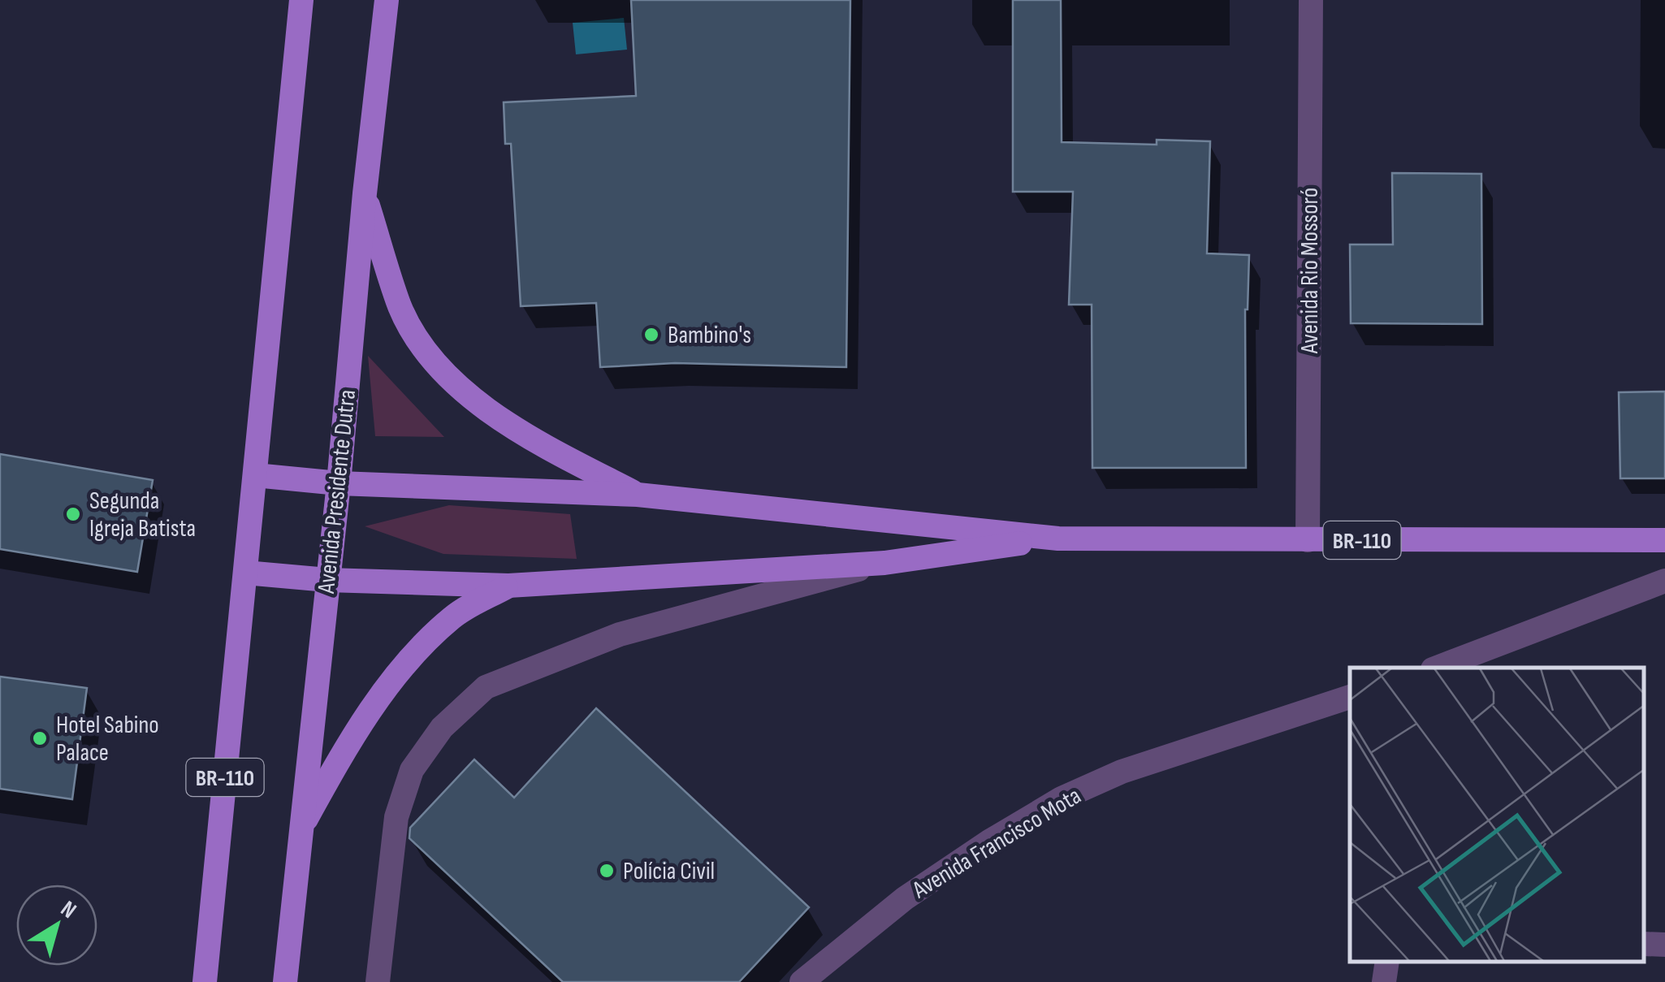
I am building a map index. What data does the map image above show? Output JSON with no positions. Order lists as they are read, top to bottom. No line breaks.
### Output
{"streets":{"main road":["Avenida Presidente Dutra","BR-110"],"street":["Avenida Rio Mossoró","Avenida Francisco Mota"]},"crossings":[["Avenida Rio Mossoró","BR-110"],["Avenida Presidente Dutra","BR-110"]],"places":["Bambino's","Segunda Igreja Batista","Hotel Sabino Palace","Polícia Civil"],"north":"top right"}
